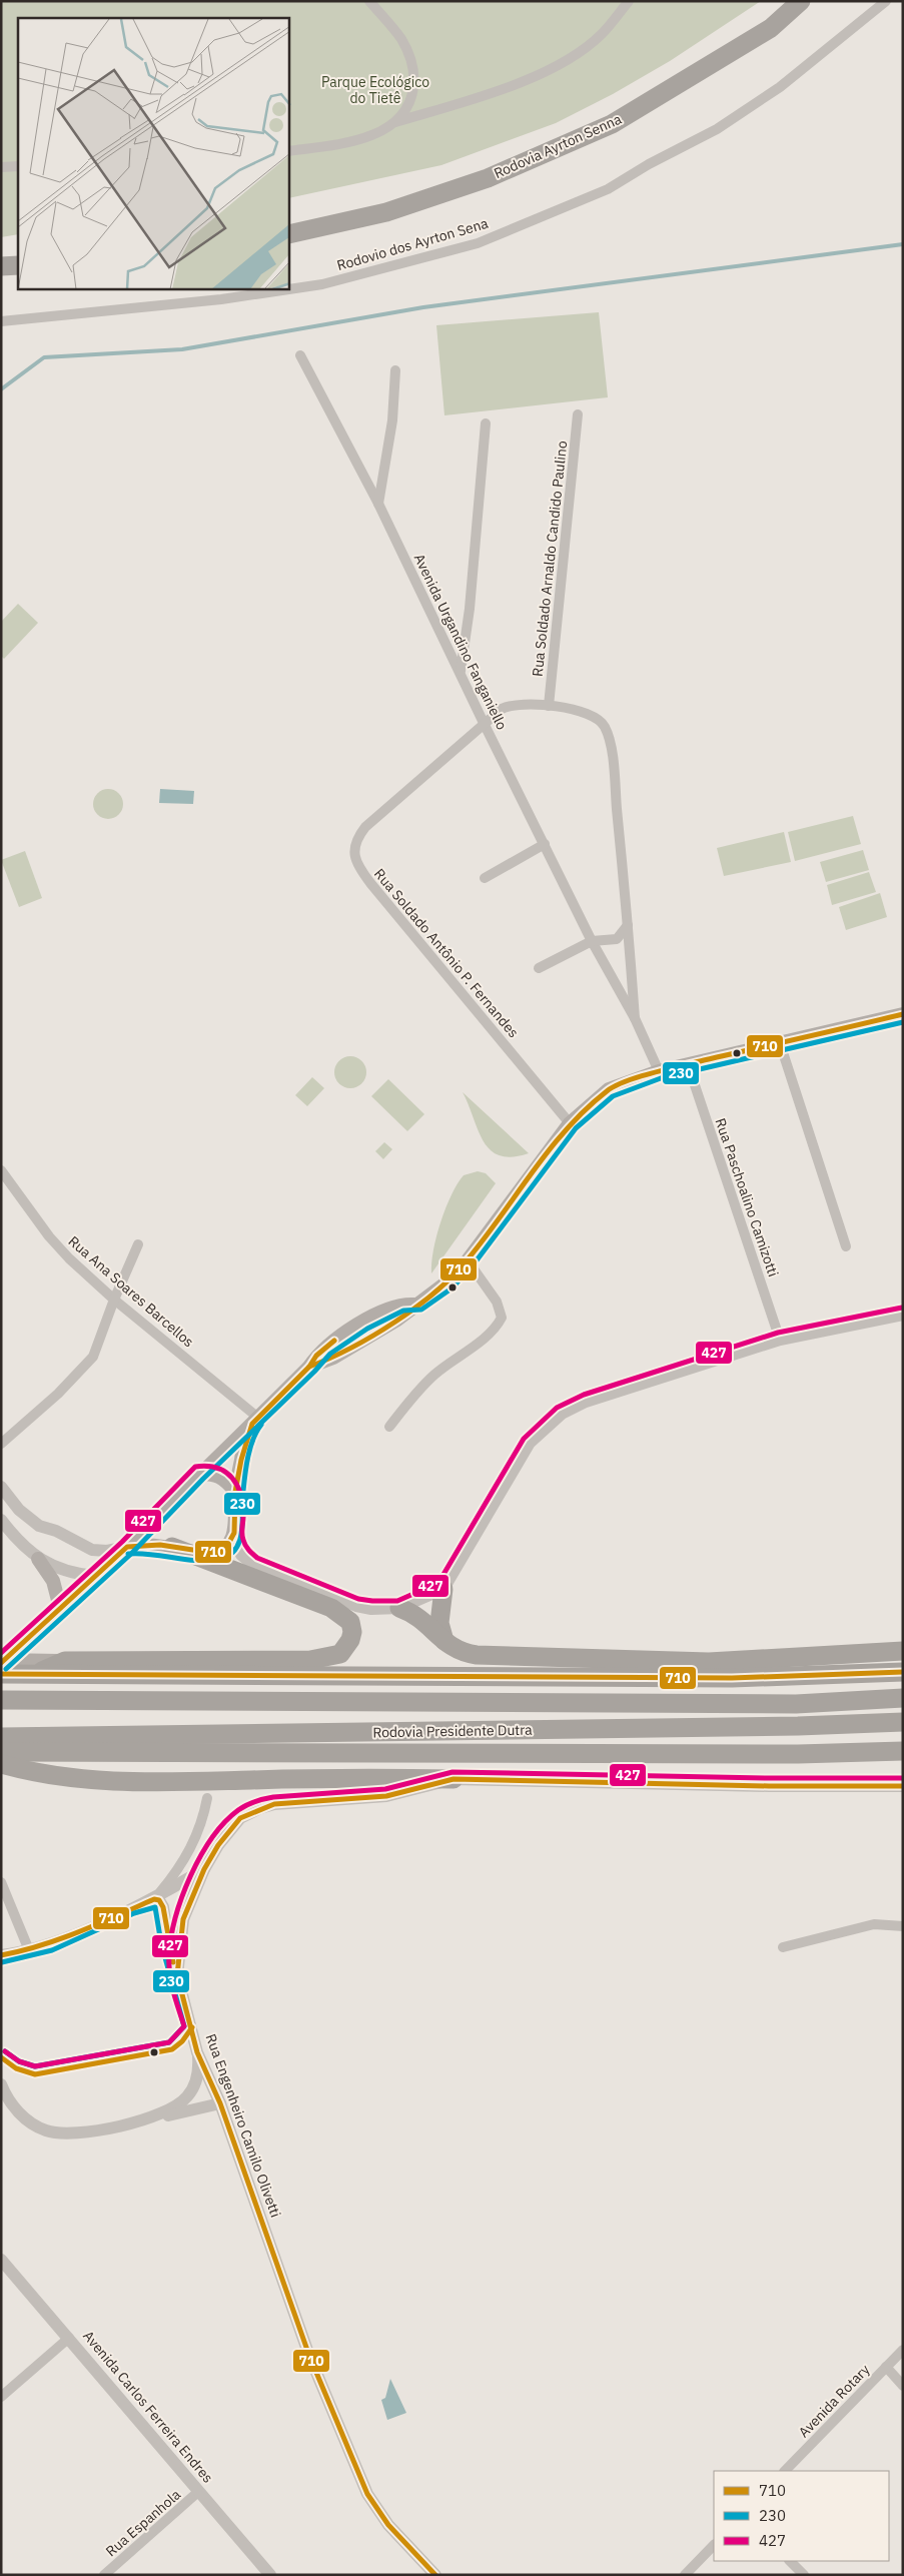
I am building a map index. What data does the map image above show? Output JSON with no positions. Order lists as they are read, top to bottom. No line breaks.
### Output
{"streets":{"highway":["Rodovia Ayrton Senna","Rodovia Presidente Dutra"],"street":["Rodovio dos Ayrton Sena","Rua Soldado Arnaldo Candido Paulino","Avenida Urgandino Fanganiello","Rua Soldado Antônio P. Fernandes","Rua Paschoalino Camizotti","Rua Ana Soares Barcellos","Rua Engenheiro Camilo Olivetti","Avenida Rotary","Avenida Carlos Ferreira Endres","Rua Espanhola"]},"crossings":[["Rua Soldado Arnaldo Candido Paulino","Rua Soldado Antônio P. Fernandes"],["Avenida Urgandino Fanganiello","Rua Soldado Antônio P. Fernandes"],["Avenida Carlos Ferreira Endres","Rua Espanhola"]],"parks":["Parque Ecológico do Tietê"],"lines":["transit line 710","transit line 230","transit line 427"],"legend":["710","230","427"]}
